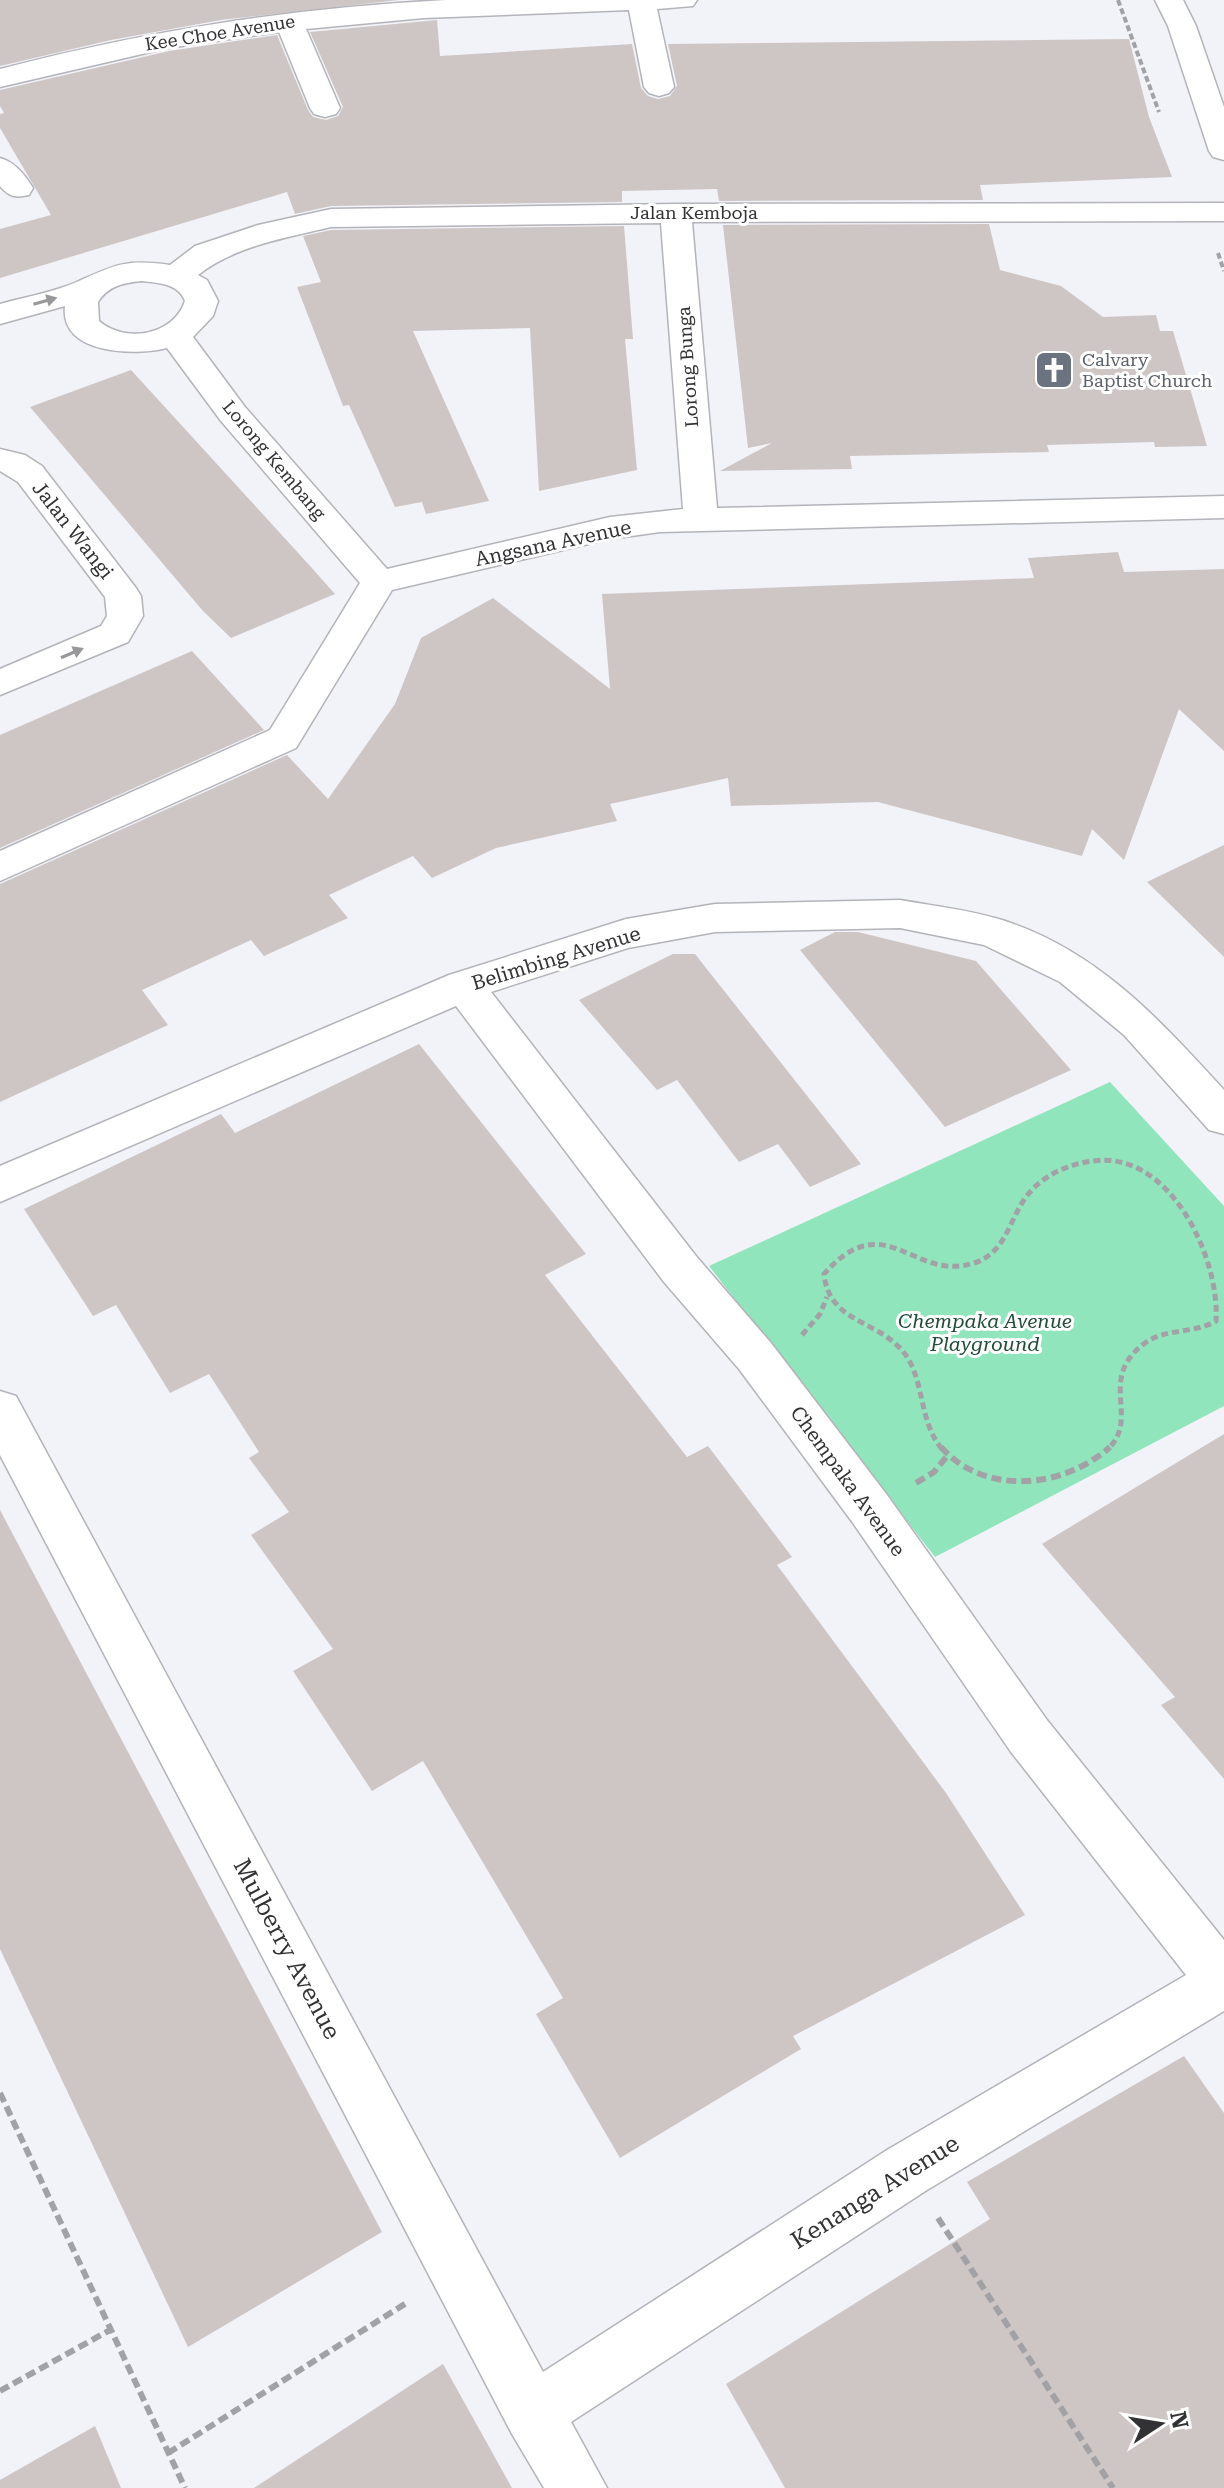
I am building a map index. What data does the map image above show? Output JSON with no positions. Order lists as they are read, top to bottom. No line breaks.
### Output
{"streets":{"street":["Kee Choe Avenue","Jalan Kemboja","Lorong Bunga","Lorong Kembang","Jalan Wangi","Angsana Avenue","Belimbing Avenue","Chempaka Avenue","Mulberry Avenue","Kenanga Avenue"]},"crossings":[["Jalan Kemboja","Lorong Bunga"],["Jalan Kemboja","Lorong Kembang"],["Lorong Bunga","Angsana Avenue"],["Lorong Kembang","Angsana Avenue"],["Belimbing Avenue","Chempaka Avenue"],["Chempaka Avenue","Kenanga Avenue"],["Mulberry Avenue","Kenanga Avenue"]],"parks":["Chempaka Avenue Playground"],"places":{"church":["Calvary Baptist Church"]},"north":"right"}
